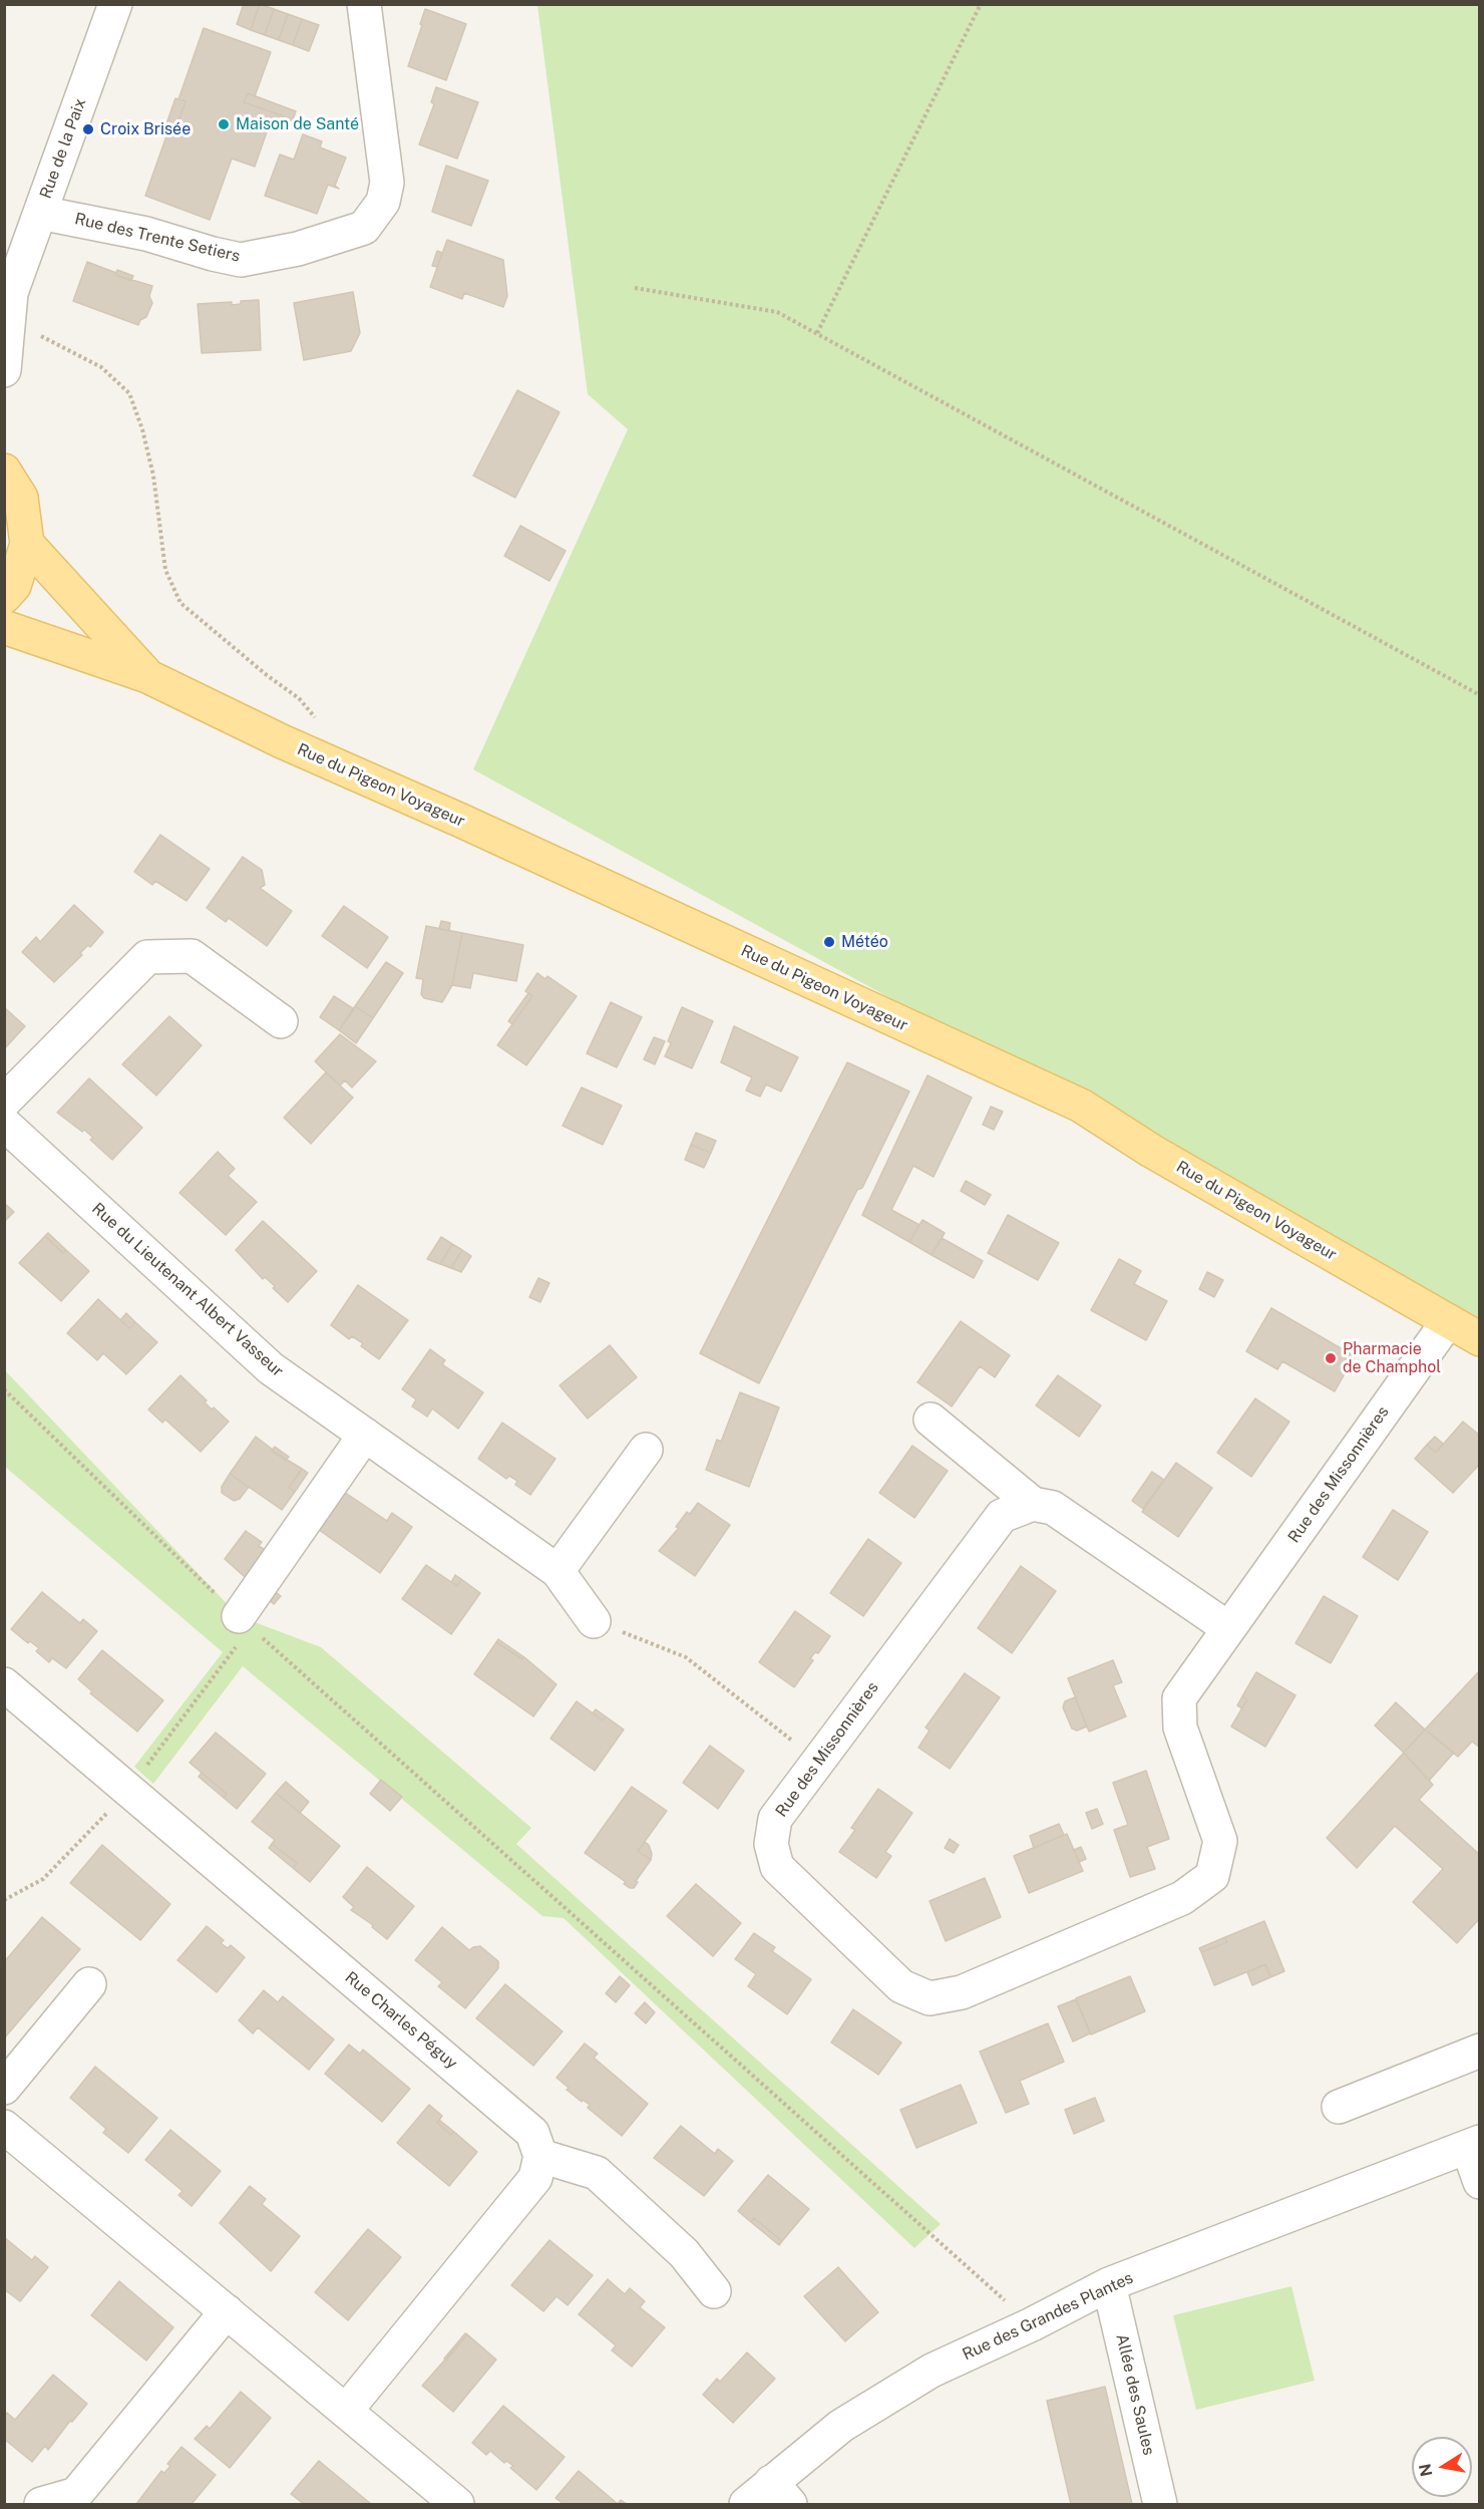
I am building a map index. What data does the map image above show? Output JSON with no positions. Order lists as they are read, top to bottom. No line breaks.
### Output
{"streets":{"main road":["Rue du Pigeon Voyageur"],"street":["Rue de la Paix","Rue des Trente Setiers","Rue du Lieutenant Albert Vasseur","Rue des Missonnières","Rue Charles Péguy","Rue des Grandes Plantes","Allée des Saules"]},"crossings":[["Rue de la Paix","Rue des Trente Setiers"],["Rue du Pigeon Voyageur","Rue des Missonnières"],["Rue des Grandes Plantes","Allée des Saules"]],"places":["Maison de Santé","Croix Brisée","Météo","Pharmacie de Champhol"],"north":"left"}
